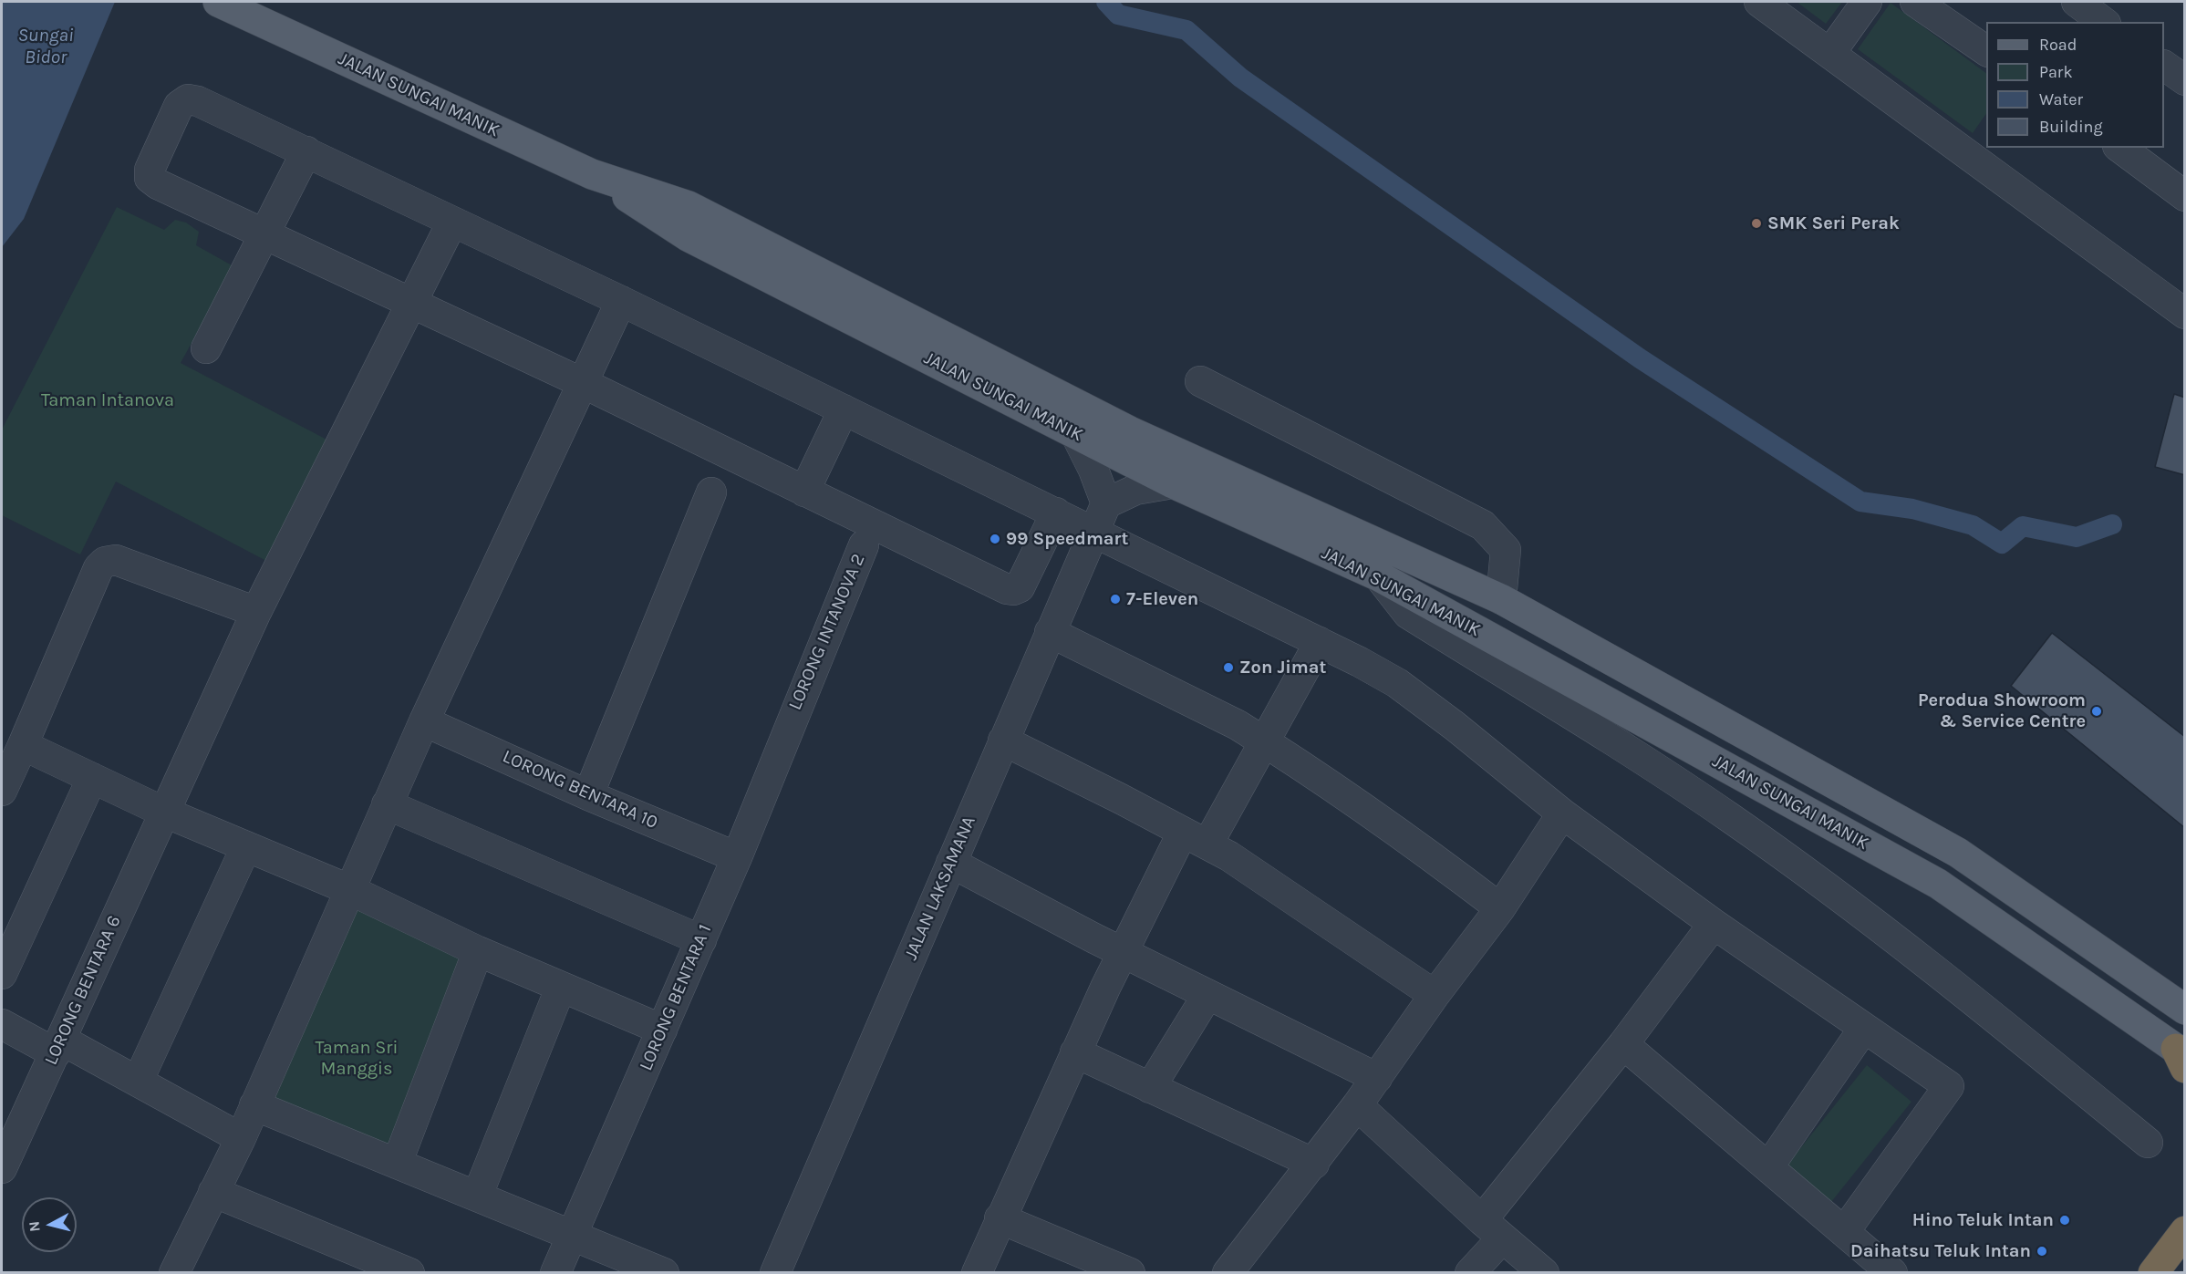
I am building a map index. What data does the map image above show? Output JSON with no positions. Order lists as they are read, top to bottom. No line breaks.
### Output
{"streets":{"main road":["JALAN SUNGAI MANIK"],"street":["LORONG INTANOVA 2","LORONG BENTARA 10","JALAN LAKSAMANA","LORONG BENTARA 6","LORONG BENTARA 1"]},"crossings":[["LORONG INTANOVA 2","LORONG BENTARA 1"],["LORONG BENTARA 10","LORONG BENTARA 1"]],"water":["Sungai Bidor"],"parks":["Taman Intanova","Taman Sri Manggis"],"places":["SMK Seri Perak","99 Speedmart","7-Eleven","Zon Jimat","Perodua Showroom & Service Centre","Hino Teluk Intan","Daihatsu Teluk Intan"],"legend":["Road","Park","Water","Building"],"north":"left"}
